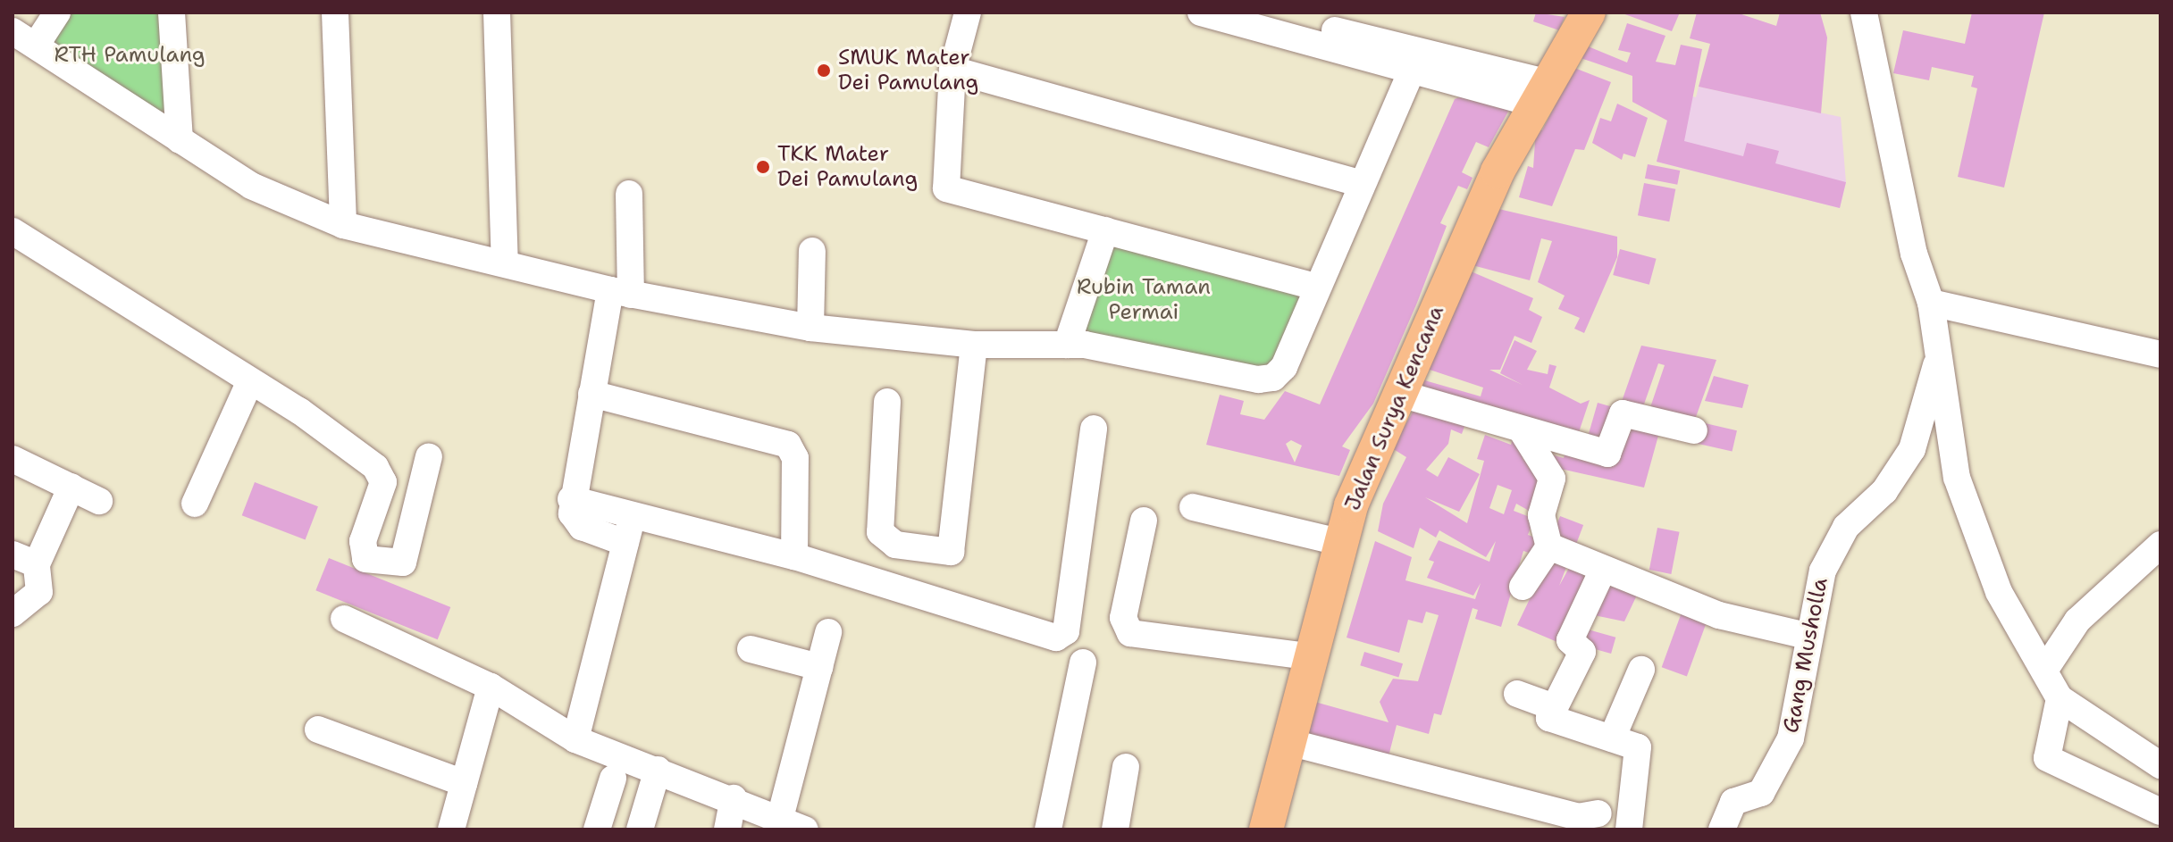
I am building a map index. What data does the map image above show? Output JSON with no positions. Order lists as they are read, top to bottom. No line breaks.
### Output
{"streets":{"main road":["Jalan Surya Kencana"],"street":["Gang Musholla"]},"parks":["RTH Pamulang","Rubin Taman Permai"],"places":["SMUK Mater Dei Pamulang","TKK Mater Dei Pamulang"]}
